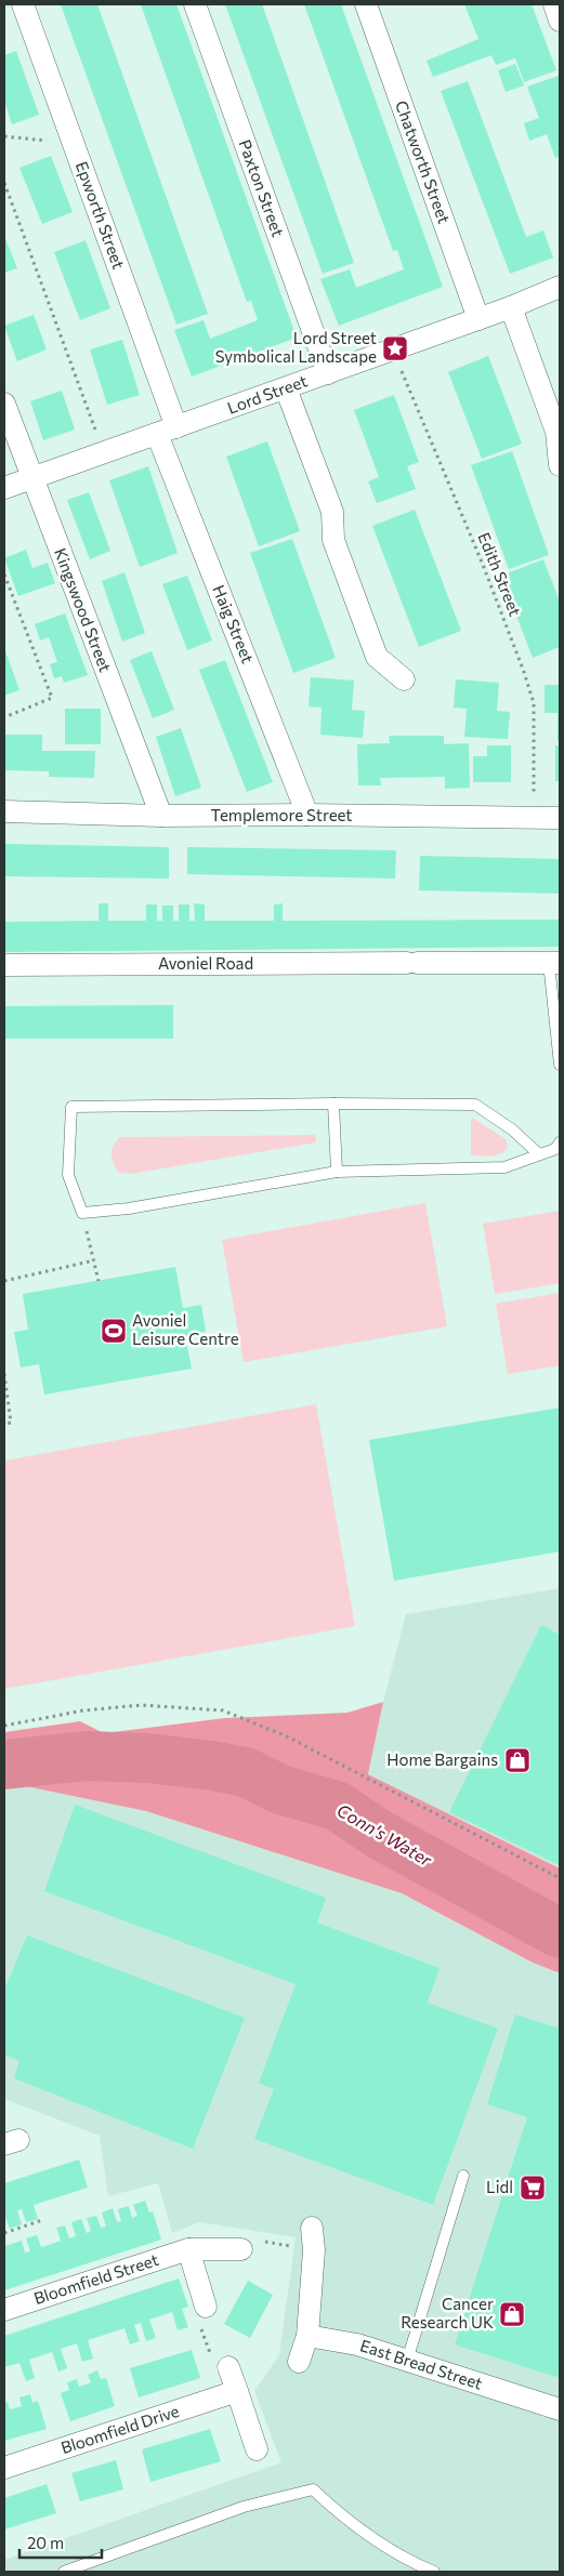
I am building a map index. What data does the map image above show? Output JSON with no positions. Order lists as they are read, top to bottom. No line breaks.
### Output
{"streets":{"street":["Chatworth Street","Paxton Street","Epworth Street","Lord Street","Kingswood Street","Haig Street","Templemore Street","Avoniel Road","Bloomfield Street","East Bread Street","Bloomfield Drive"],"path":["Edith Street"]},"crossings":[["Chatworth Street","Lord Street"],["Paxton Street","Lord Street"],["Epworth Street","Lord Street"],["Epworth Street","Haig Street"],["Lord Street","Edith Street"],["Lord Street","Kingswood Street"],["Lord Street","Haig Street"],["Edith Street","Templemore Street"],["Kingswood Street","Templemore Street"],["Haig Street","Templemore Street"]],"water":["Conn's Water"],"places":{"place":["Lord Street Symbolical Landscape"],"sports":["Avoniel Leisure Centre"],"shop":["Home Bargains","Cancer Research UK"],"supermarket":["Lidl"]},"scale_bar":"20 m"}
